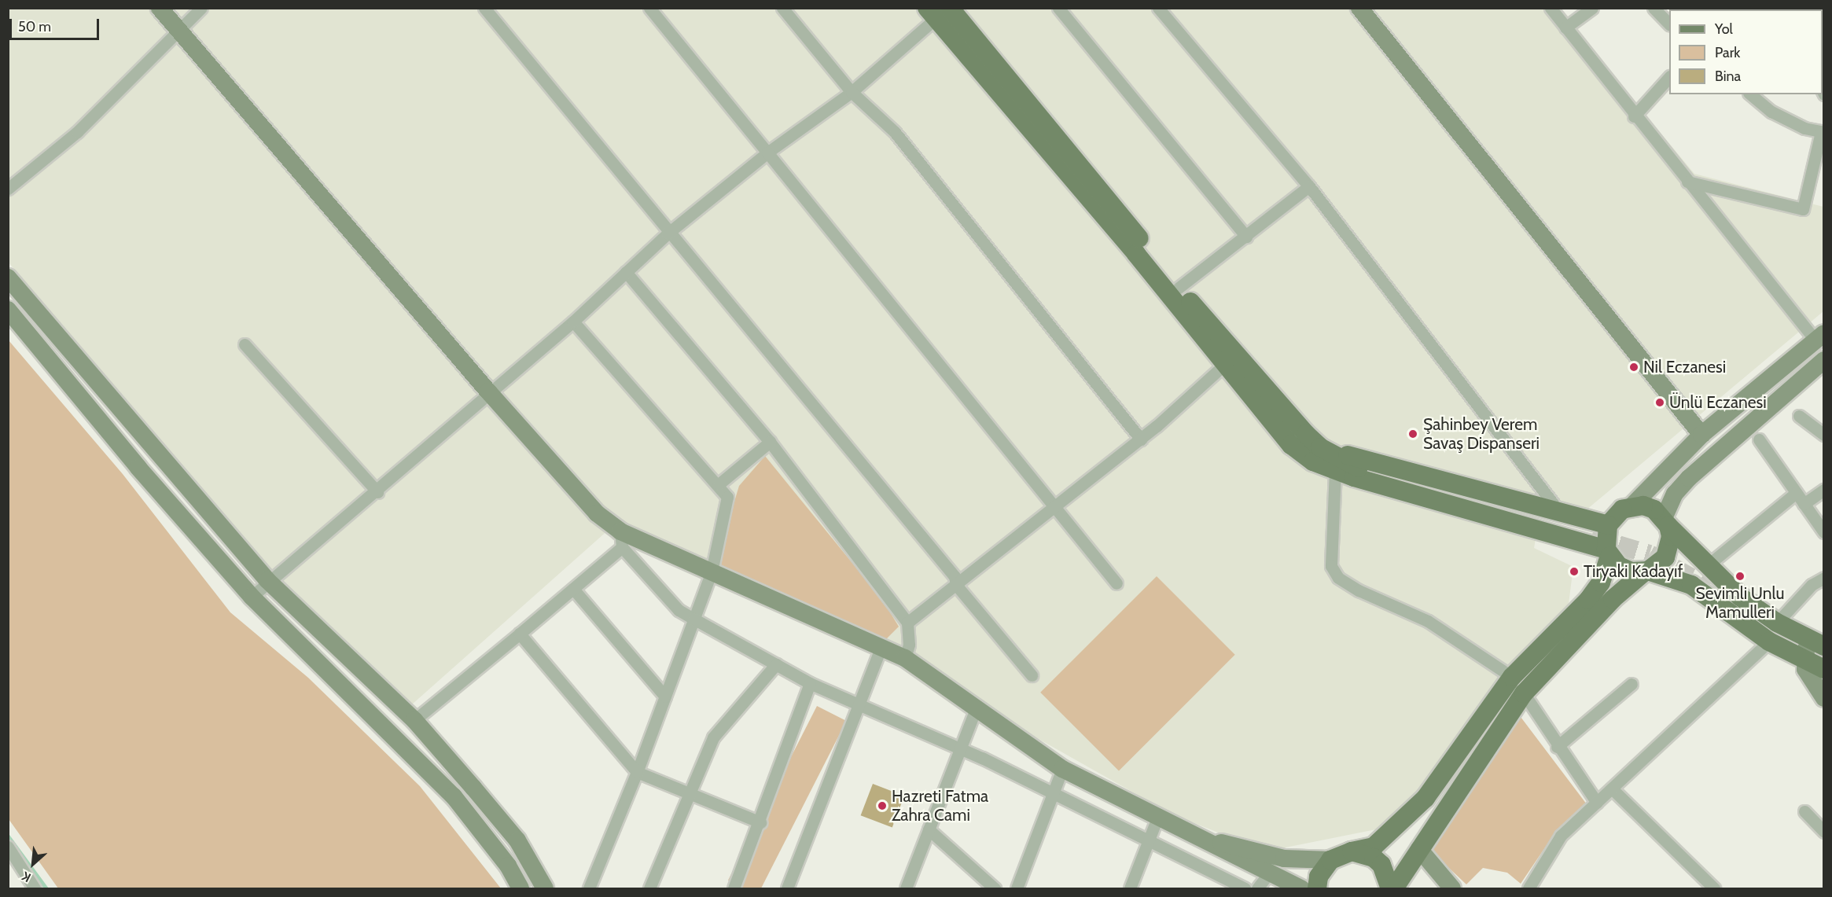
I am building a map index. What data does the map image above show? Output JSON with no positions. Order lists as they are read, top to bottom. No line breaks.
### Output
{"places":["Nil Eczanesi","Ünlü Eczanesi","Şahinbey Verem Savaş Dispanseri","Tiryaki Kadayıf","Sevimli Unlu Mamulleri","Hazreti Fatma Zahra Cami"],"legend":["Yol","Park","Bina"],"scale_bar":"50 m","north":"bottom left"}
